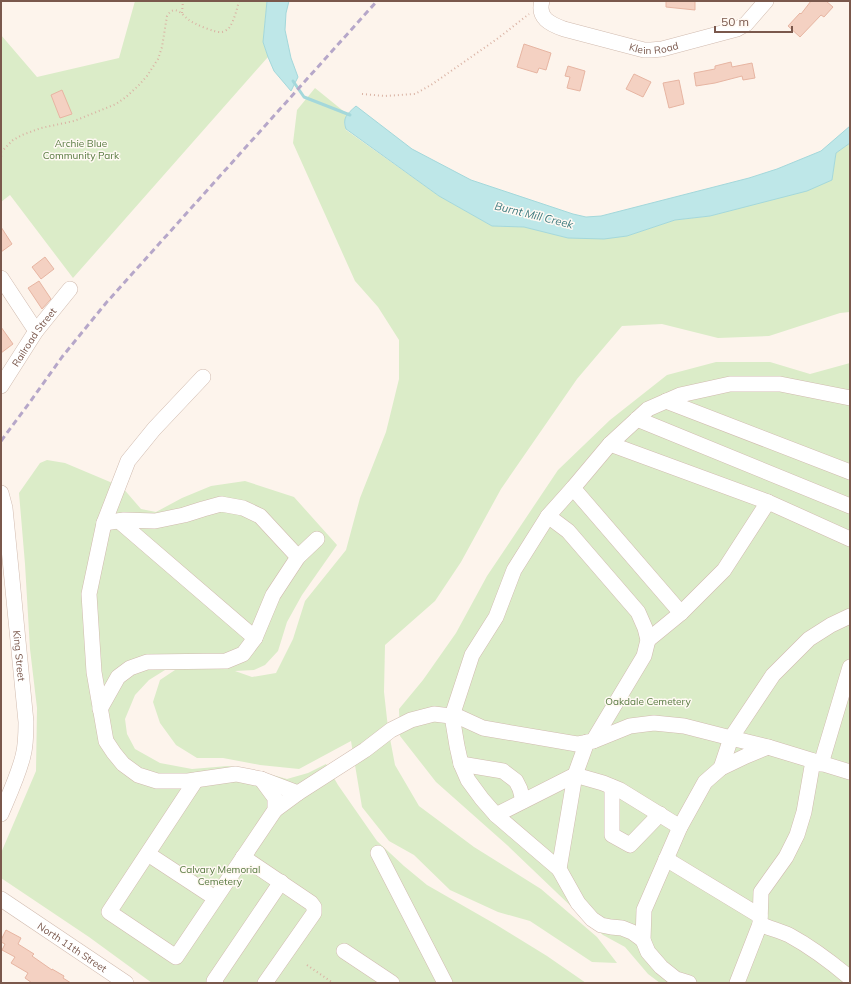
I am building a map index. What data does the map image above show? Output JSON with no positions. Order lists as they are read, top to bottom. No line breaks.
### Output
{"streets":{"street":["Klein Road","Railroad Street","King Street","North 11th Street"]},"water":["Burnt Mill Creek"],"parks":["Archie Blue Community Park","Oakdale Cemetery","Calvary Memorial Cemetery"],"scale_bar":"50 m"}
